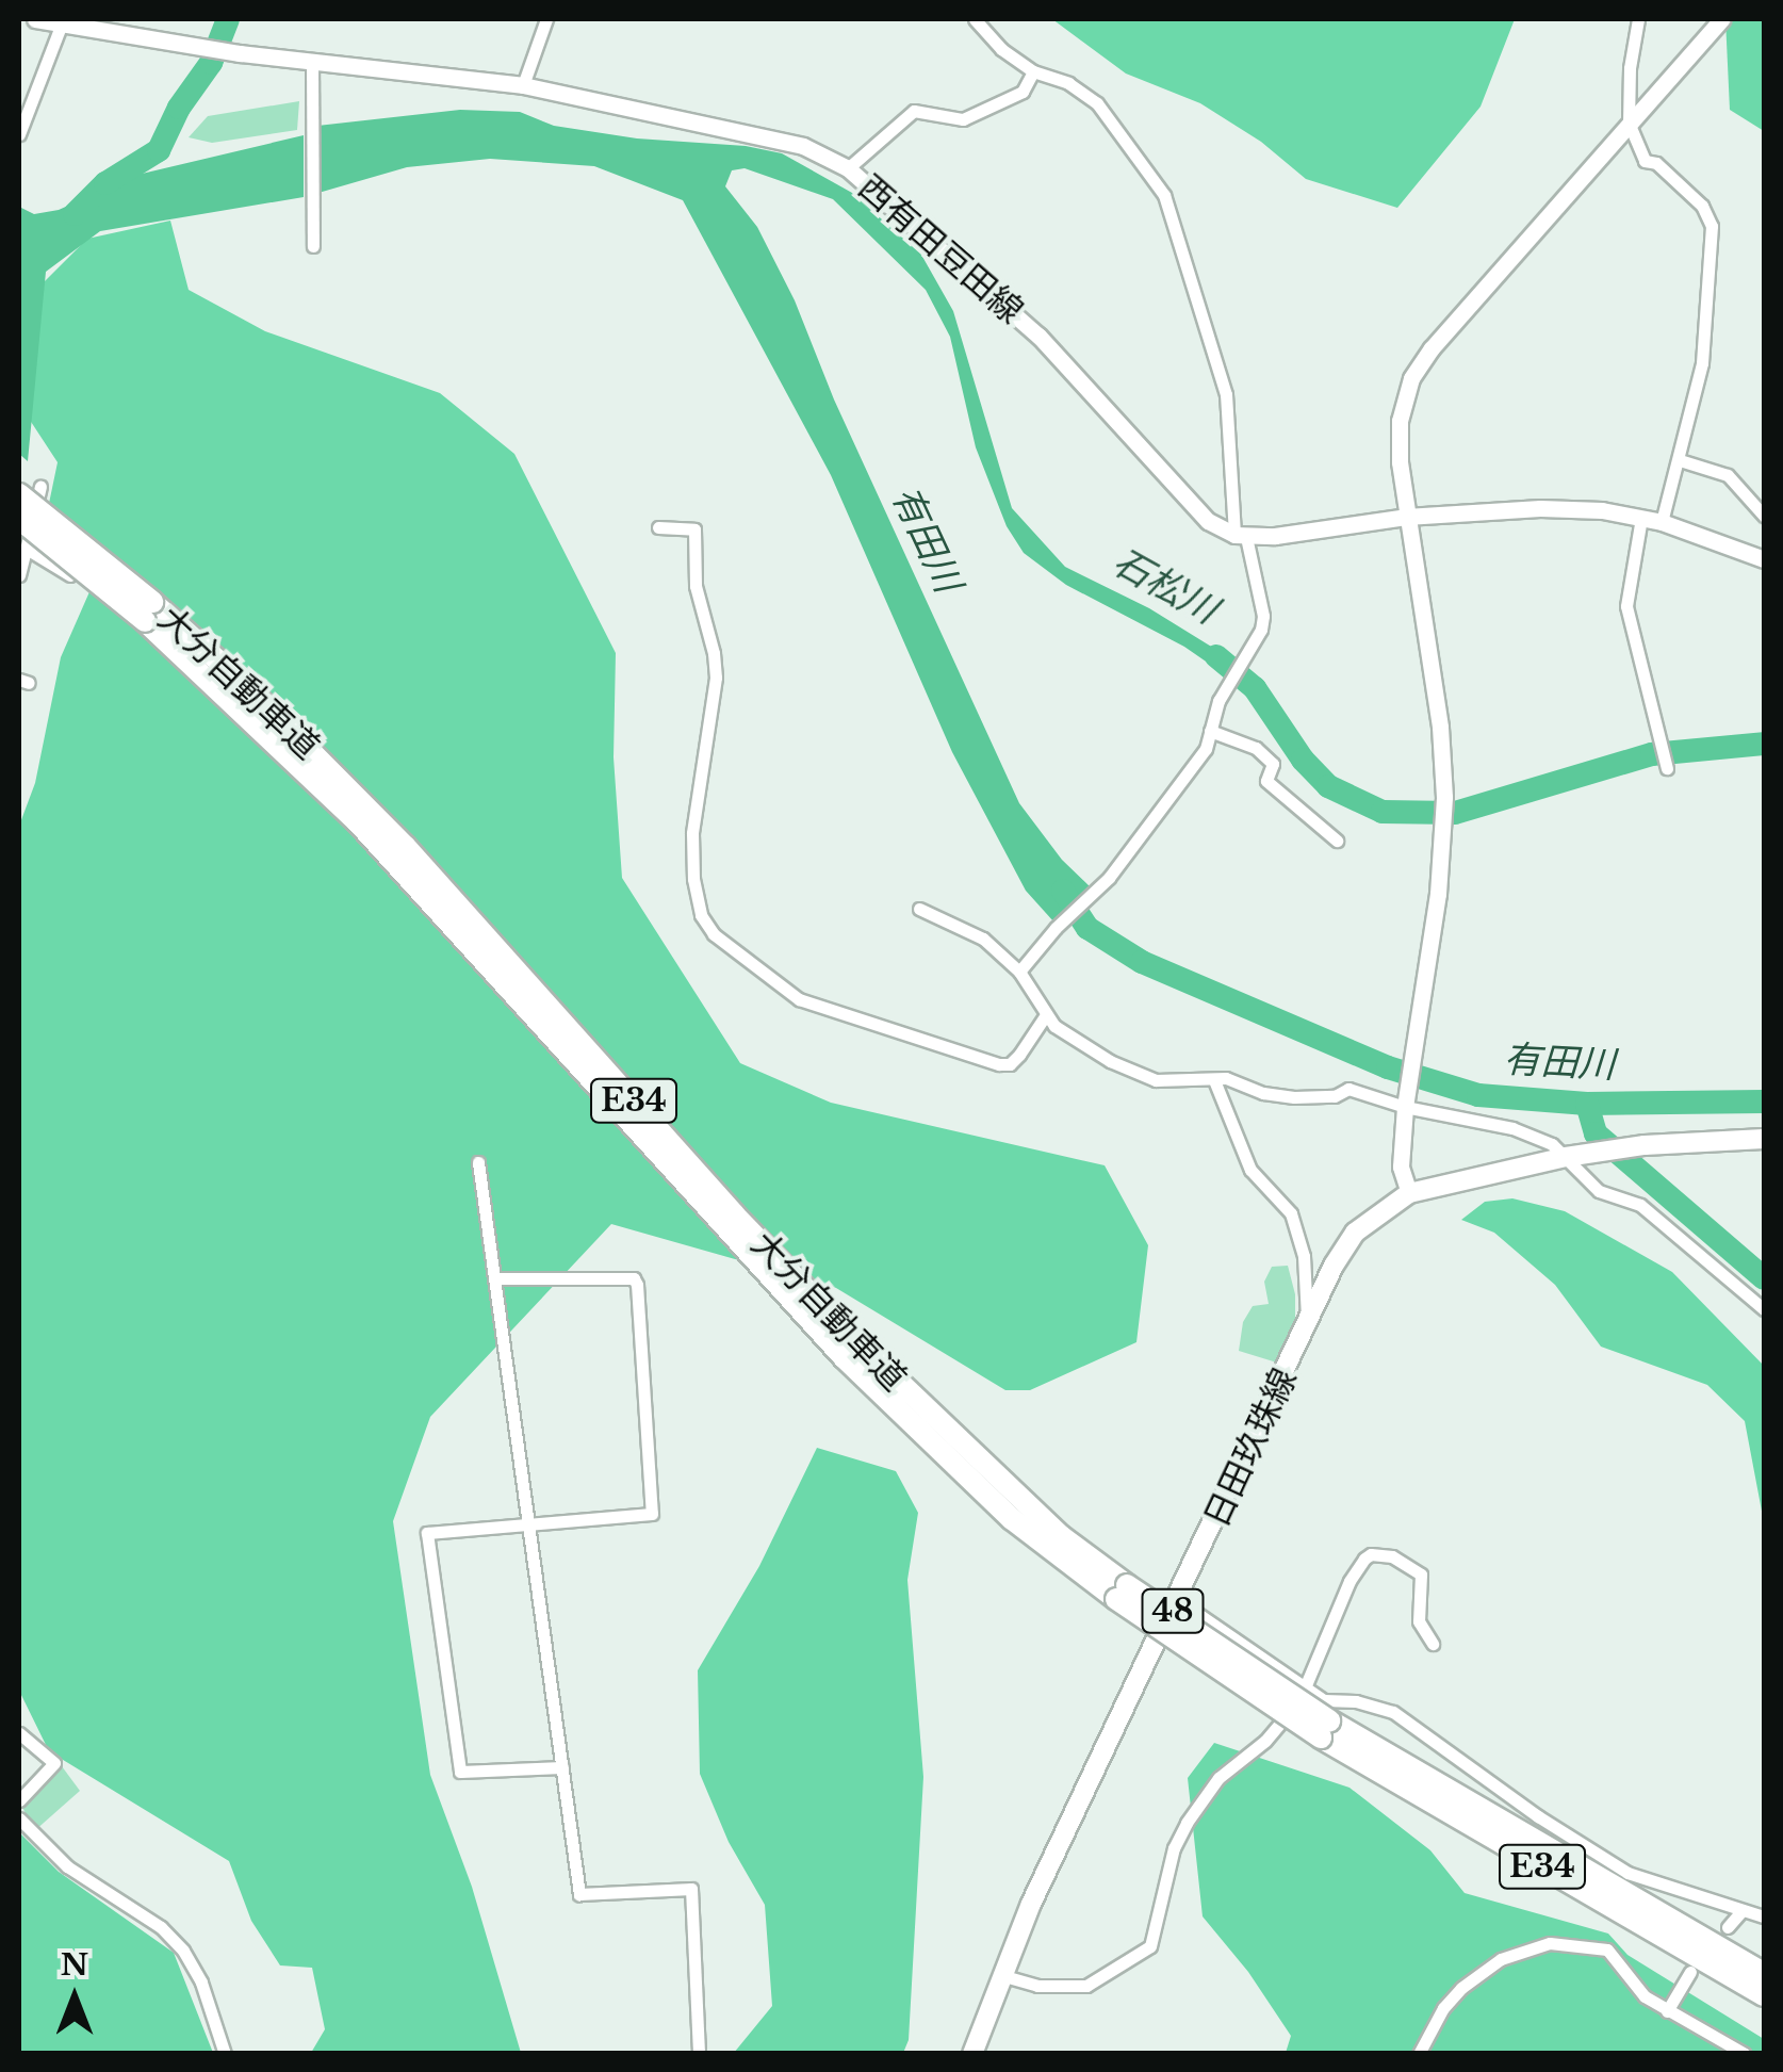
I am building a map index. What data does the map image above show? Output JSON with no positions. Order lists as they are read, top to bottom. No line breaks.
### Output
{"streets":{"highway":["大分自動車道","E34"],"main road":["西有田豆田線","日田玖珠線","48"]},"water":["有田川","石松川"],"north":"top"}
